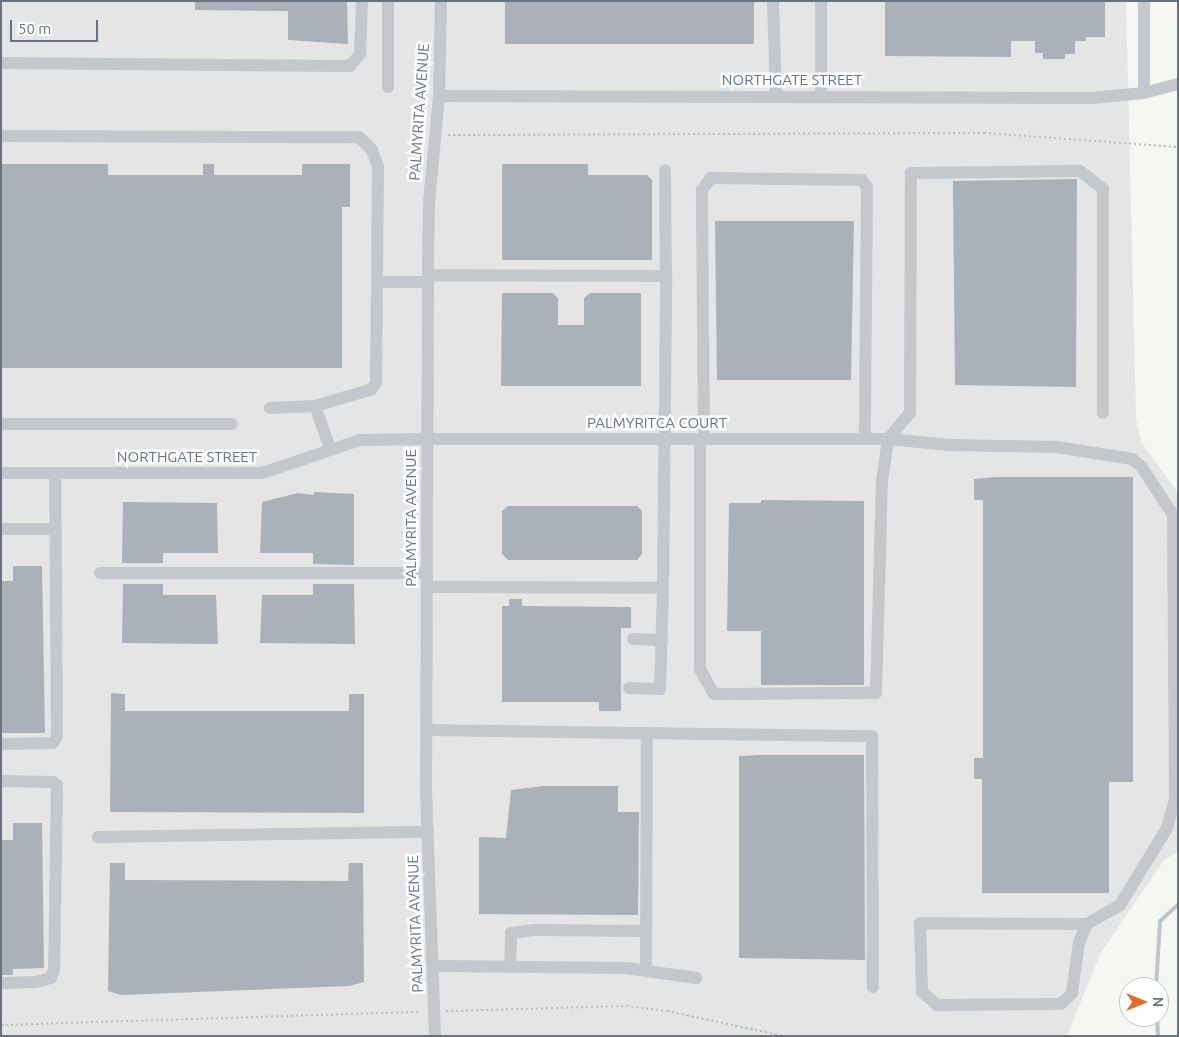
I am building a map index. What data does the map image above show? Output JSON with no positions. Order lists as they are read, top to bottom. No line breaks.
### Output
{"streets":{"street":["NORTHGATE STREET","PALMYRITA AVENUE","PALMYRITCA COURT"]},"crossings":[["NORTHGATE STREET","PALMYRITA AVENUE"],["NORTHGATE STREET","PALMYRITCA COURT"],["PALMYRITA AVENUE","PALMYRITCA COURT"]],"scale_bar":"50 m","north":"right"}
